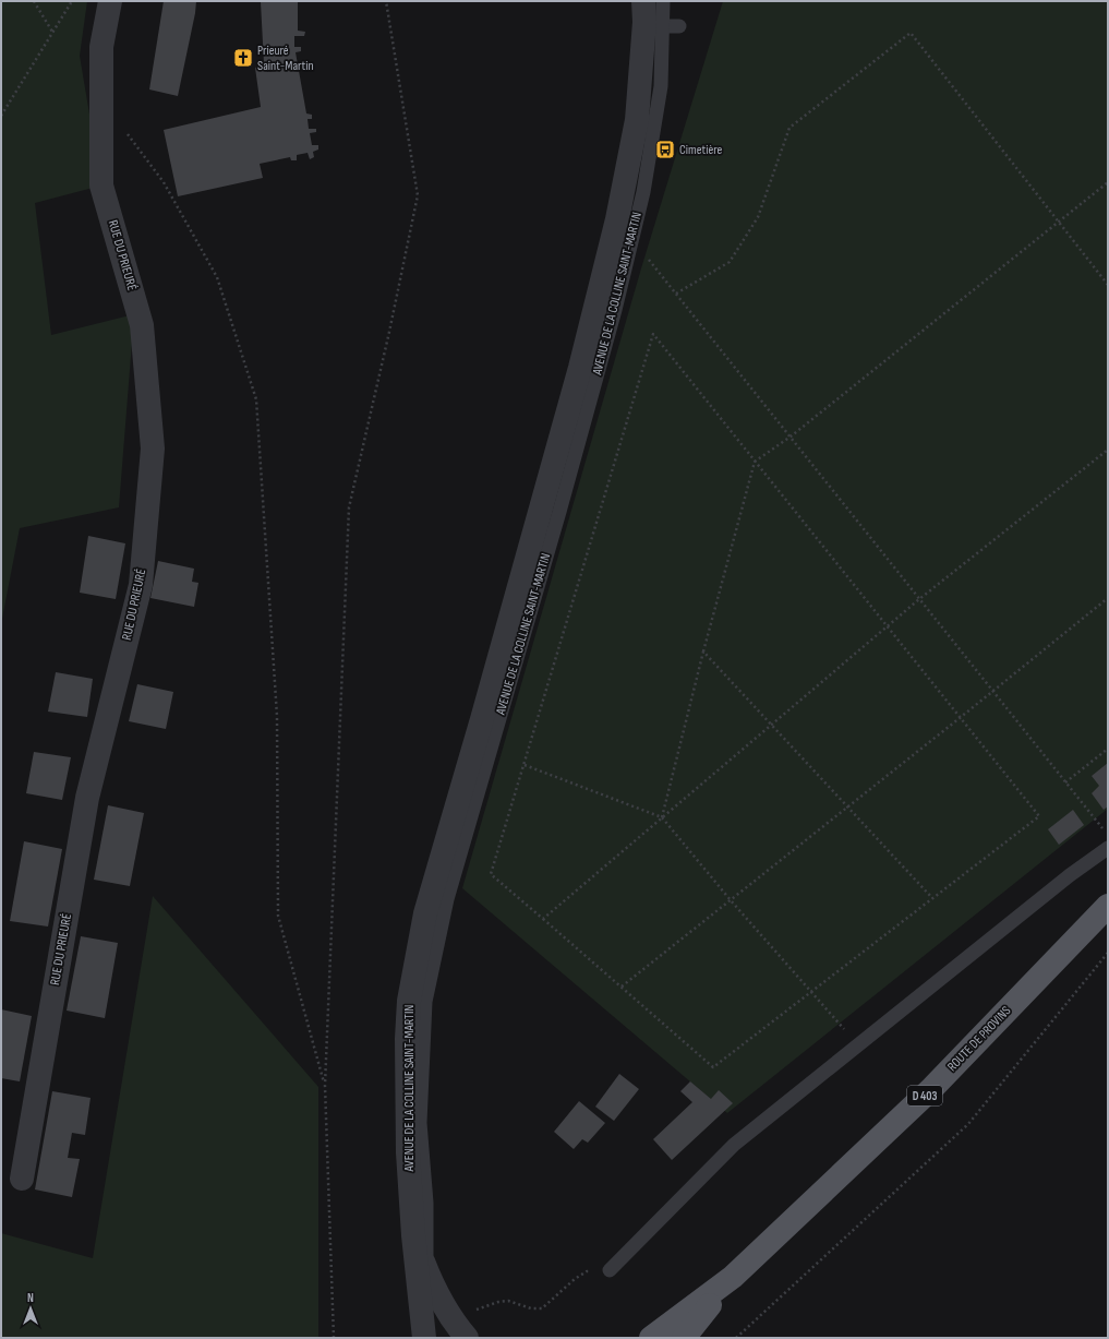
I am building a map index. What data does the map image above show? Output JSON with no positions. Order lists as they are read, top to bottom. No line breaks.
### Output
{"streets":{"main road":["ROUTE DE PROVINS","D 403"],"street":["RUE DU PRIEURÉ","AVENUE DE LA COLLINE SAINT-MARTIN"]},"crossings":[["ROUTE DE PROVINS","D 403"]],"places":{"church":["Prieuré Saint-Martin"],"bus stop":["Cimetière"]},"north":"top"}
